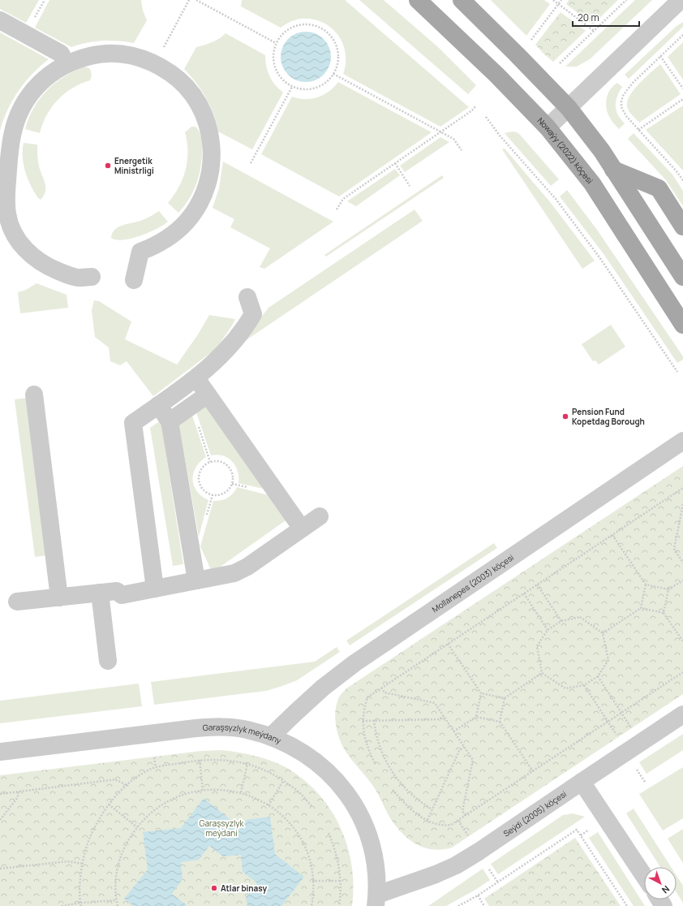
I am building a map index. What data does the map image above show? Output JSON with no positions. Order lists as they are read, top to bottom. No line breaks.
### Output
{"streets":{"main road":["Nowaýy (2022) köçesi"],"street":["Mollanepes (2003) köçesi","Garaşsyzlyk meýdany","Seýdi (2005) köçesi"]},"crossings":[["Mollanepes (2003) köçesi","Garaşsyzlyk meýdany"],["Garaşsyzlyk meýdany","Seýdi (2005) köçesi"]],"parks":["Garaşsyzlyk meýdani"],"places":["Energetik Ministrligi","Pension Fund Kopetdag Borough","Atlar binasy"],"scale_bar":"20 m","north":"bottom right"}
